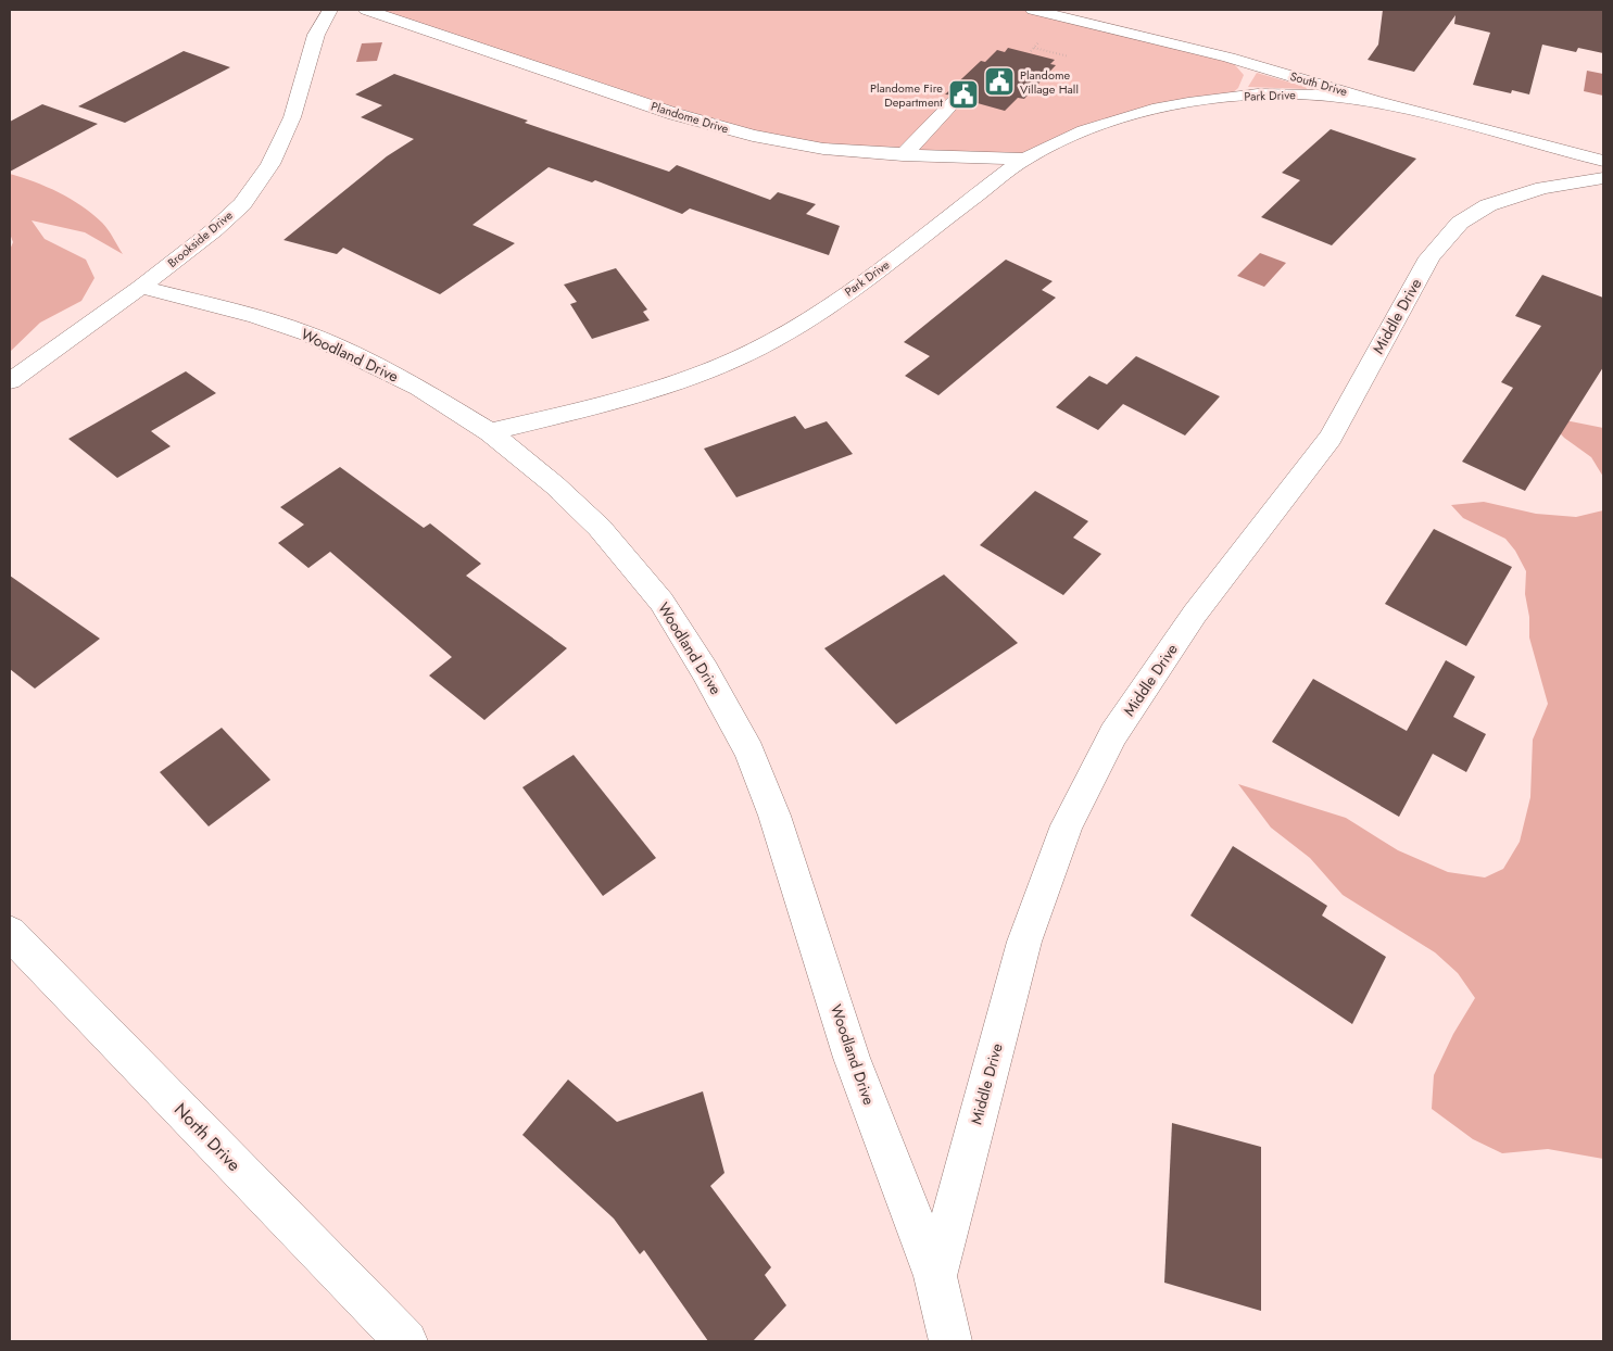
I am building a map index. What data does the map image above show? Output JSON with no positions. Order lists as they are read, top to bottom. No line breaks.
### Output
{"streets":{"street":["South Drive","Park Drive","Plandome Drive","Brookside Drive","Middle Drive","Woodland Drive","North Drive"]},"crossings":[["South Drive","Park Drive"],["Park Drive","Plandome Drive"],["Park Drive","Woodland Drive"],["Brookside Drive","Woodland Drive"],["Middle Drive","Woodland Drive"]],"places":{"public building":["Plandome Village Hall","Plandome Fire Department"]}}
